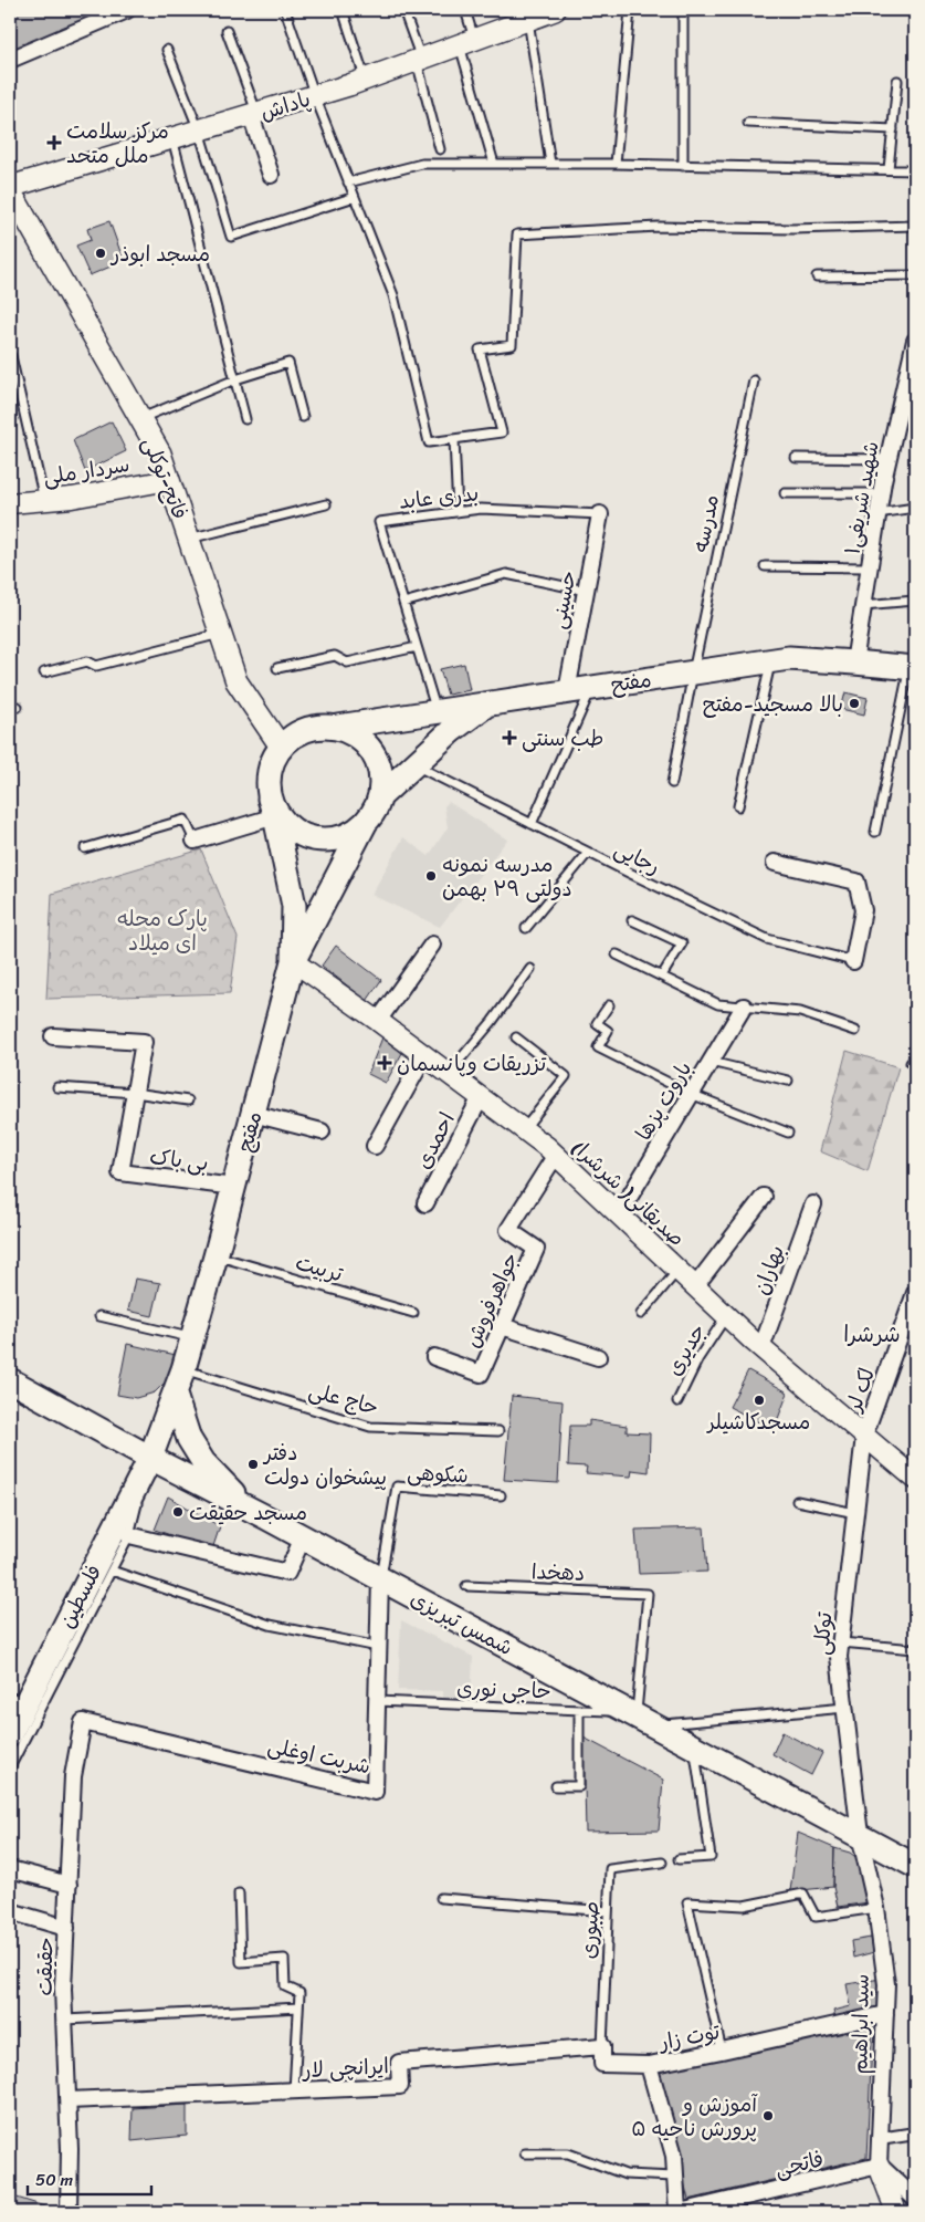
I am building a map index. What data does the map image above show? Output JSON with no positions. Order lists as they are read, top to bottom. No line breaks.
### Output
{"streets":{"main road":["پاداش","فاتح-توکلی","مفتح","فلسطین","شمس تبریزی"],"street":["سردار ملی","شهید شریفی۱","حسینی","باروت پزها","احمدی","بی باک","(شرشرا )صدیقانی","بهاران","جواهرفروش","لک لر","توکلی","شربت اوغلی","حقیقت","سید ابراهیم","توت زار","ایرانچی لار","فاتحی"],"lane":["بدری عابد","مدرسه","رجایی","تربیت","جدیری","حاج علی","شکوهی","دهخدا","حاجی نوری","صبوری"]},"crossings":[["پاداش","فاتح-توکلی"],["سردار ملی","فاتح-توکلی"],["فاتح-توکلی","مفتح"],["بدری عابد","حسینی"],["شهید شریفی۱","مفتح"],["مدرسه","مفتح"],["حسینی","مفتح"],["مفتح","رجایی"],["مفتح","بی باک"],["مفتح","(شرشرا )صدیقانی"],["مفتح","تربیت"],["مفتح","حاج علی"],["مفتح","فلسطین"],["مفتح","شمس تبریزی"],["باروت پزها","(شرشرا )صدیقانی"],["احمدی","(شرشرا )صدیقانی"],["(شرشرا )صدیقانی","بهاران"],["(شرشرا )صدیقانی","جواهرفروش"],["(شرشرا )صدیقانی","جدیری"],["(شرشرا )صدیقانی","لک لر"],["(شرشرا )صدیقانی","توکلی"],["لک لر","توکلی"],["شکوهی","شمس تبریزی"],["شکوهی","شربت اوغلی"],["دهخدا","شمس تبریزی"],["دهخدا","حاجی نوری"],["فلسطین","شمس تبریزی"],["شمس تبریزی","توکلی"],["شمس تبریزی","حاجی نوری"],["شمس تبریزی","شربت اوغلی"],["شمس تبریزی","سید ابراهیم"],["توکلی","حاجی نوری"],["توکلی","سید ابراهیم"],["حاجی نوری","شربت اوغلی"],["شربت اوغلی","حقیقت"],["صبوری","ایرانچی لار"],["حقیقت","ایرانچی لار"],["سید ابراهیم","توت زار"],["سید ابراهیم","فاتحی"],["توت زار","فاتحی"]],"districts":["شرشرا"],"parks":["پارک محله ای میلاد"],"places":{"health":["مرکز سلامت ملل متحد","طب سنتی","تزریقات وپانسمان"],"other":["مسجد ابوذر","بالا مسجید-مفتح","مدرسه نمونه دولتی ۲۹ بهمن","مسجدکاشیلر","دفتر پیشخوان دولت","مسجد حقیقت","آموزش و پرورش ناحیه ۵"]},"scale_bar":"50 m"}
